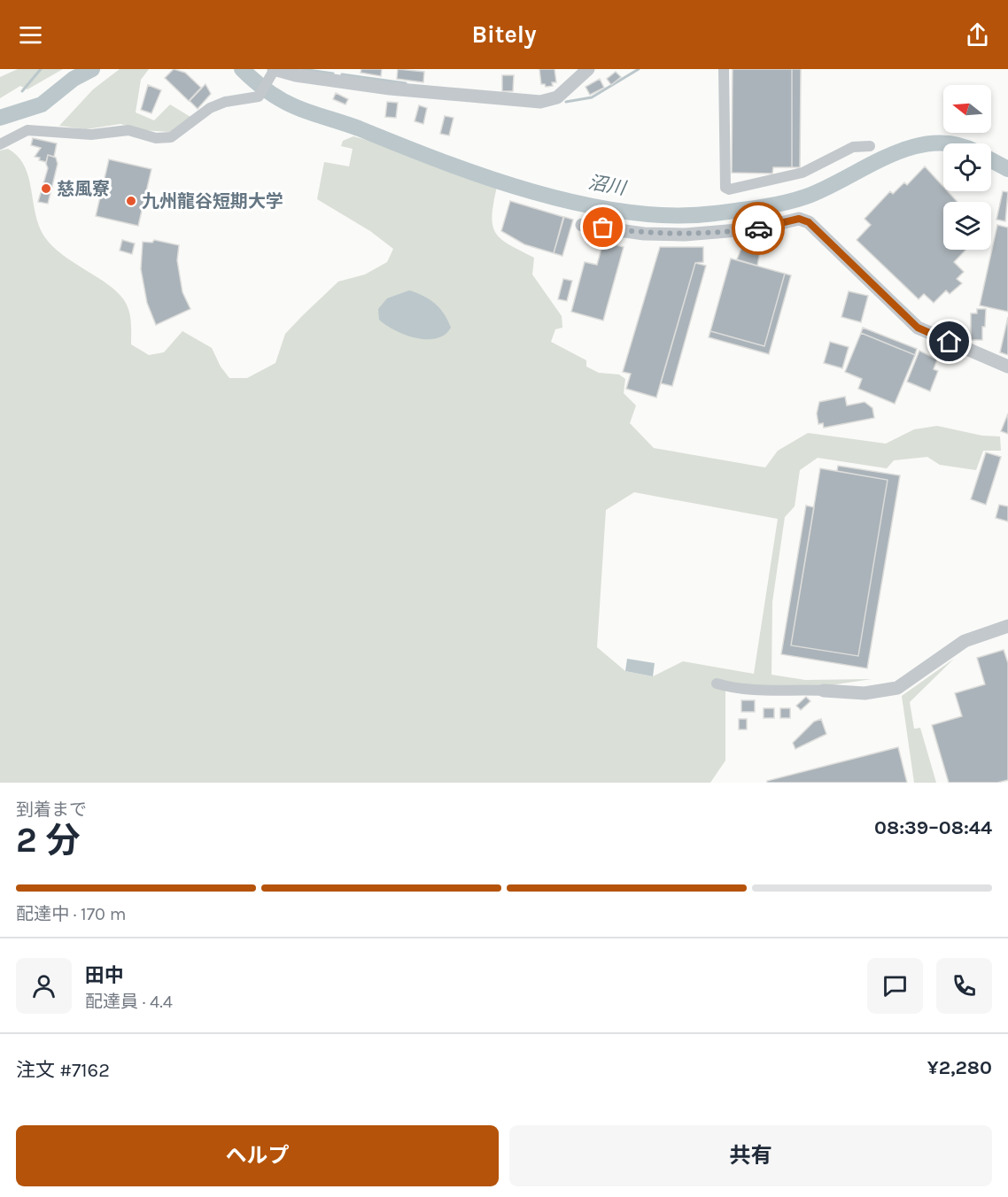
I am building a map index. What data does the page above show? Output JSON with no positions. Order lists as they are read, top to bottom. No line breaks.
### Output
{"water":["沼川"],"places":["慈風寮","九州龍谷短期大学"],"north":"left","page":{"header":"Bitely","heading":["2 分","到着まで","08:39–08:44"],"panel":["田中","配達員 · 4.4","注文 #7162","¥2,280"],"bar":"配達中 · 170 m","buttons":["ヘルプ","共有"]}}
